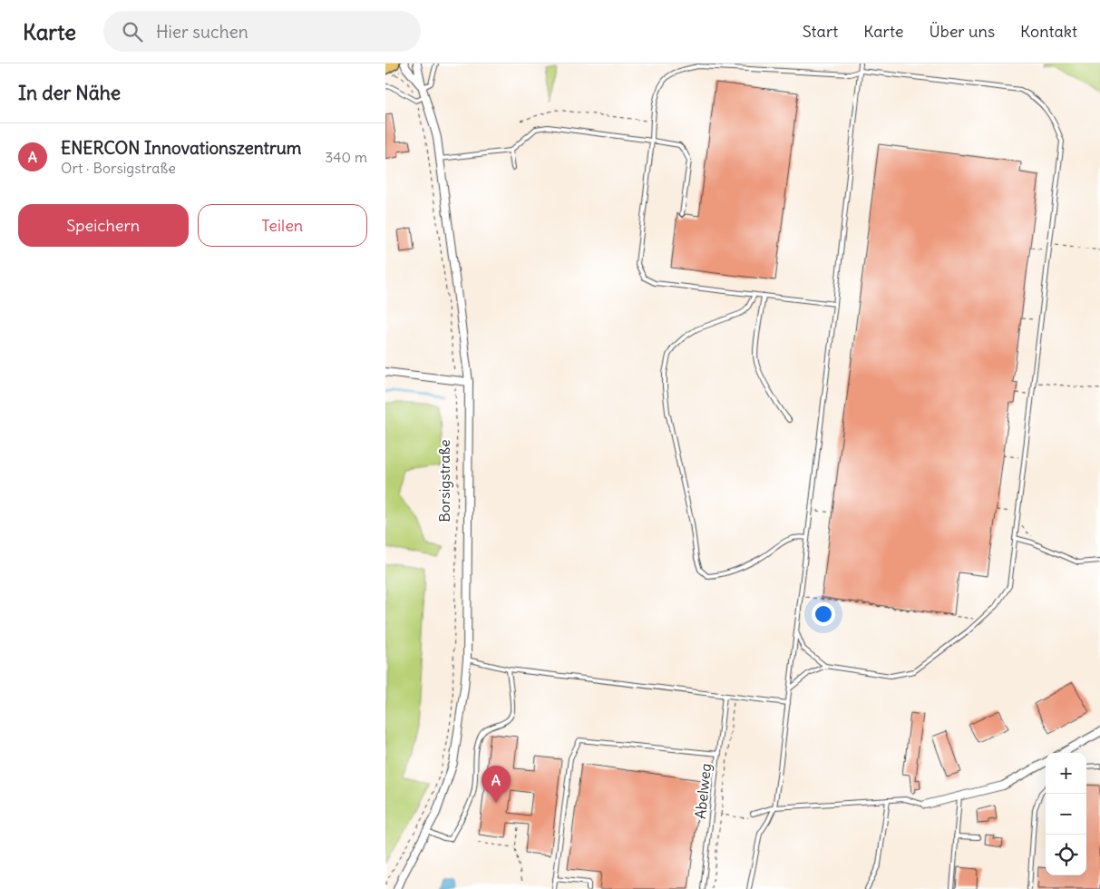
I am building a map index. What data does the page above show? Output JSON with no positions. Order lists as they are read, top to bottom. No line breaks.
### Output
{"streets":{"street":["Borsigstraße"],"lane":["Abelweg"]},"page":{"header":"Karte","search":"Hier suchen","nav":["Start","Karte","Über uns","Kontakt"],"heading":"In der Nähe","list":[{"mark":"A","name":"ENERCON Innovationszentrum","note":"Ort · Borsigstraße","value":"340 m"}],"buttons":["Speichern","Teilen"],"map_buttons":["+","−"],"pins":"A"}}
